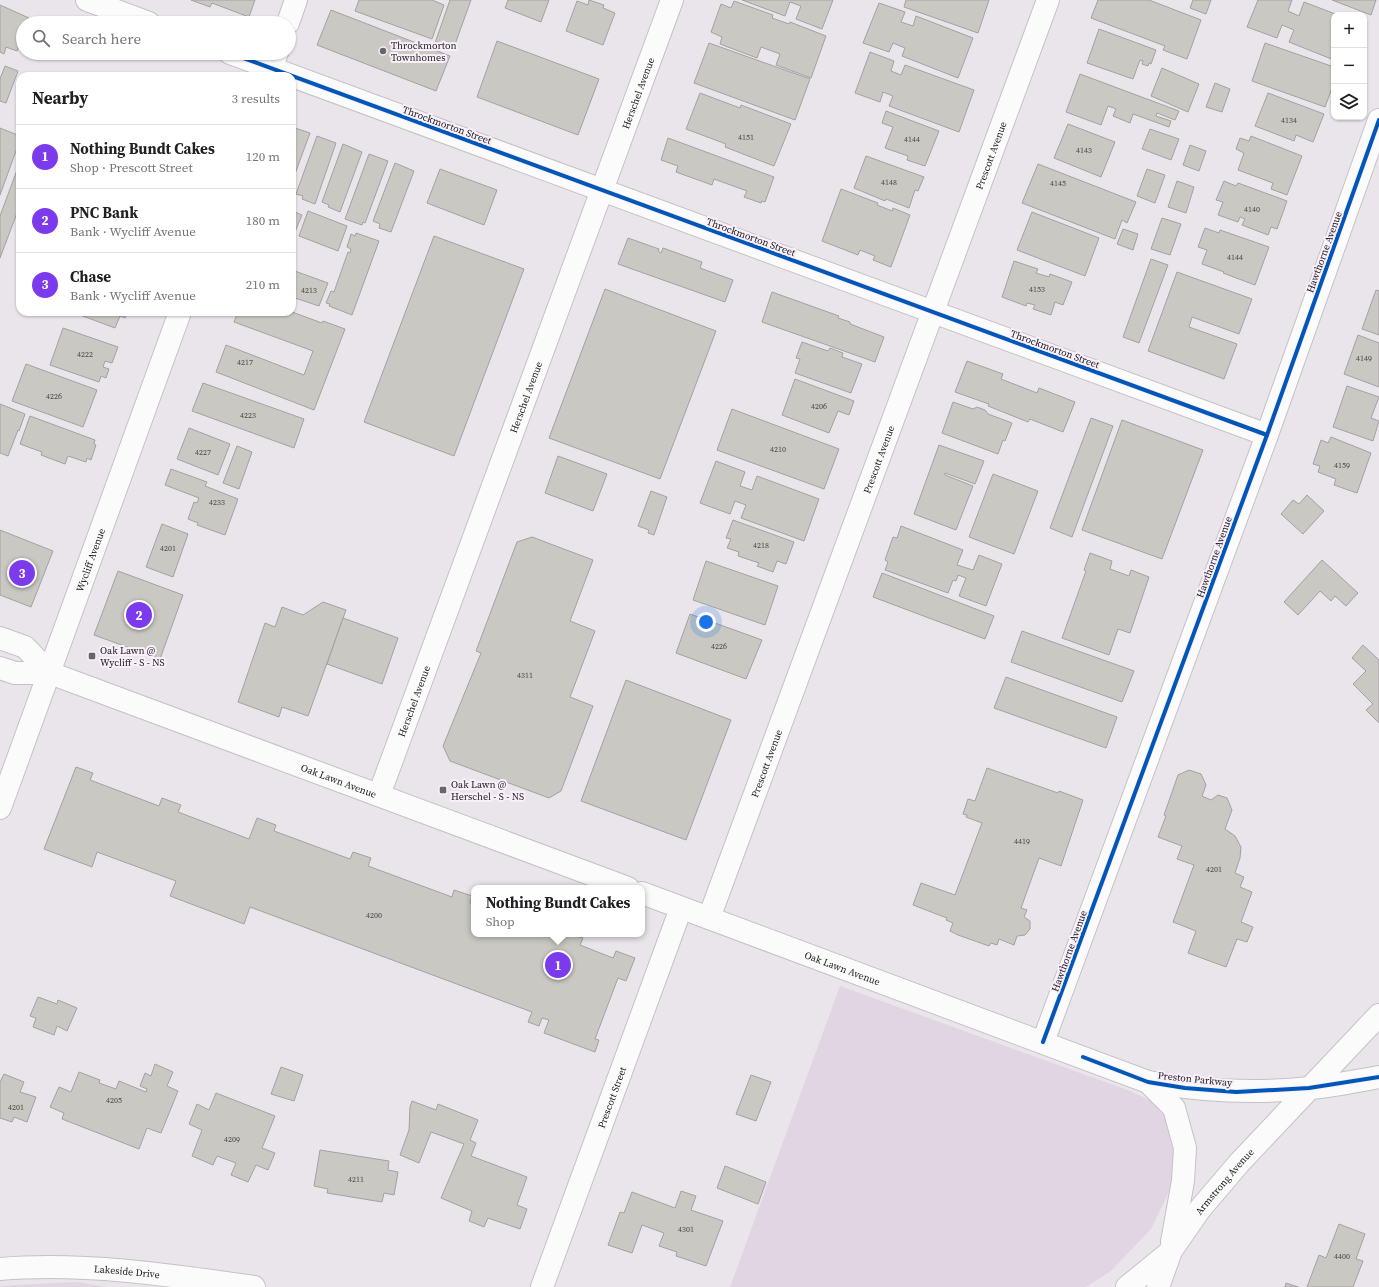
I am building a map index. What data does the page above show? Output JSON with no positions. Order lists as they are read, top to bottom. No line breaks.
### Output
{"streets":{"street":["Herschel Avenue","Throckmorton Street","Prescott Avenue","Hawthorne Avenue","Wycliff Avenue","Oak Lawn Avenue","Preston Parkway","Prescott Street","Armstrong Avenue","Lakeside Drive"]},"crossings":[["Herschel Avenue","Throckmorton Street"],["Herschel Avenue","Oak Lawn Avenue"],["Throckmorton Street","Prescott Avenue"],["Throckmorton Street","Hawthorne Avenue"],["Prescott Avenue","Oak Lawn Avenue"],["Hawthorne Avenue","Oak Lawn Avenue"],["Hawthorne Avenue","Preston Parkway"],["Wycliff Avenue","Oak Lawn Avenue"],["Oak Lawn Avenue","Preston Parkway"],["Oak Lawn Avenue","Prescott Street"],["Preston Parkway","Armstrong Avenue"]],"places":{"other":["Throckmorton Townhomes"],"transit":["Oak Lawn @ Wycliff - S - NS","Oak Lawn @ Herschel - S - NS"]},"house_numbers":["4134","4151","4144","4143","4148","4145","4140","4144","4153","4213","4222","4149","4217","4226","4206","4223","4210","4227","4159","4233","4218","4201","4226","4311","4419","4201","4200","4205","4201","4209","4211","4301","4400"],"page":{"map_buttons":["+","−"],"search":"Search here","heading":["Nearby","3 results"],"list":[{"mark":"1","name":"Nothing Bundt Cakes","note":"Shop · Prescott Street","value":"120 m"},{"mark":"2","name":"PNC Bank","note":"Bank · Wycliff Avenue","value":"180 m"},{"mark":"3","name":"Chase","note":"Bank · Wycliff Avenue","value":"210 m"}],"pins":["3","2","1"],"popup":["Nothing Bundt Cakes","Shop"]}}
